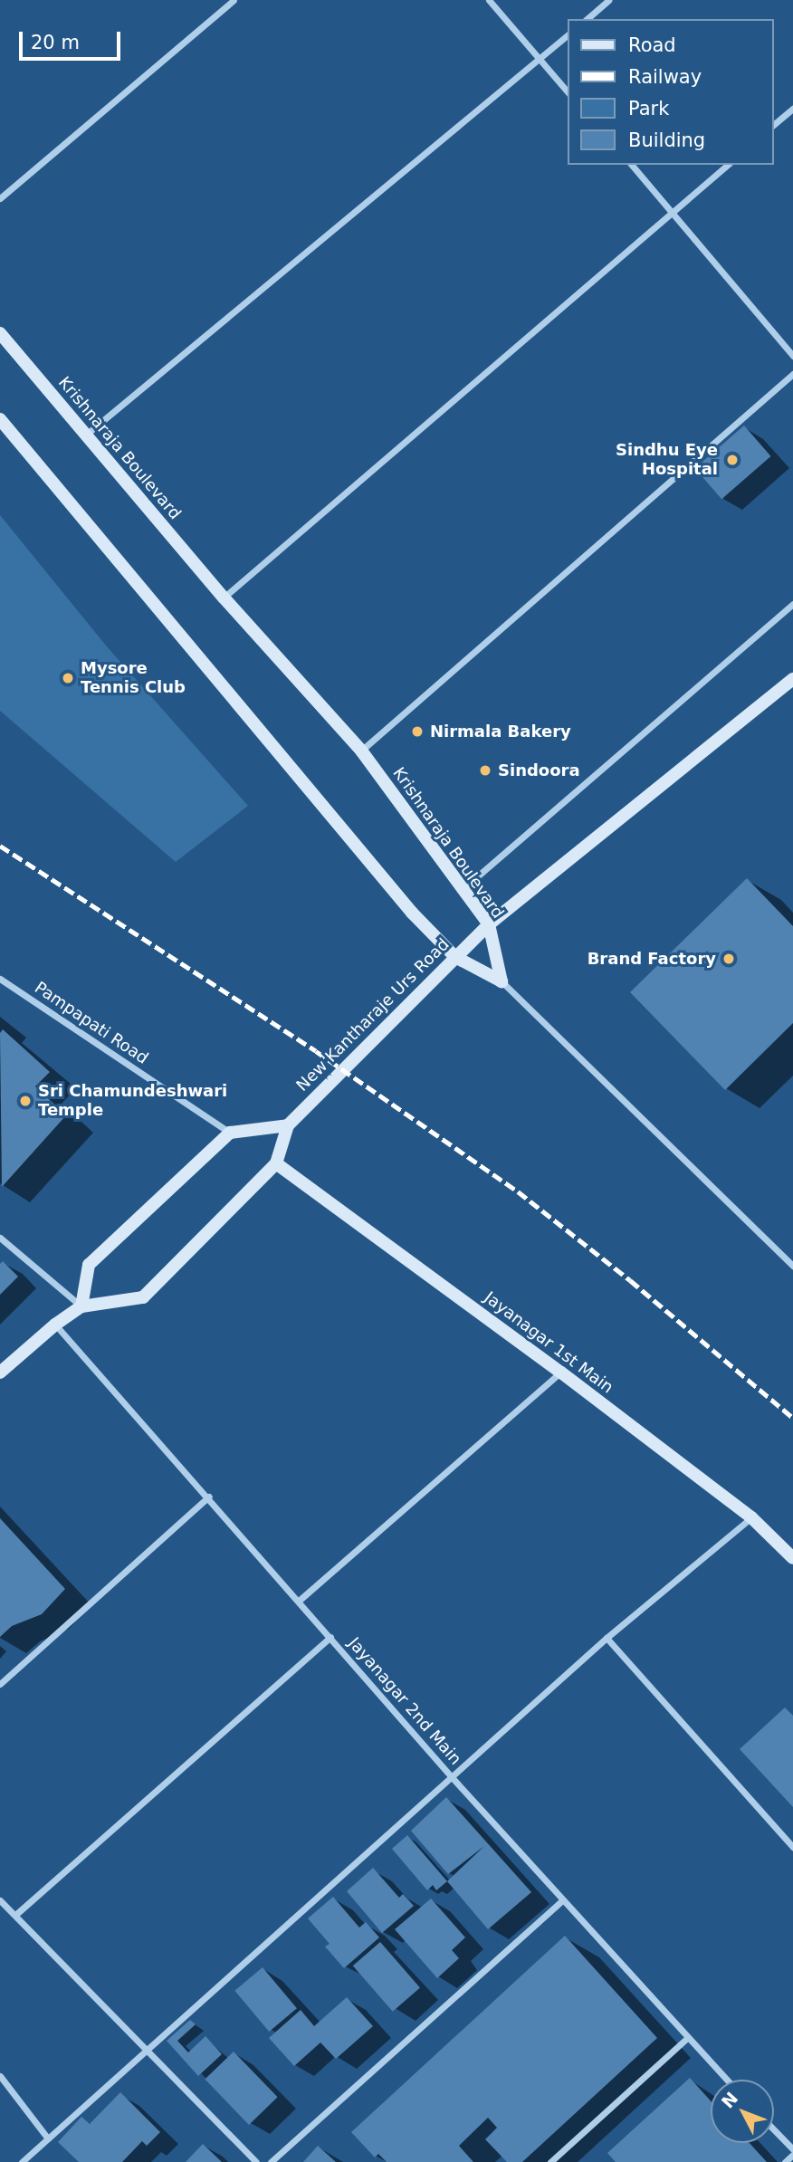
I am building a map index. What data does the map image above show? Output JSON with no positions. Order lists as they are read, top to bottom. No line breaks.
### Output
{"streets":{"main road":["Krishnaraja Boulevard","New Kantharaje Urs Road","Jayanagar 1st Main"],"street":["Pampapati Road","Jayanagar 2nd Main"]},"crossings":[["Krishnaraja Boulevard","New Kantharaje Urs Road"]],"places":["Sindhu Eye Hospital","Mysore Tennis Club","Nirmala Bakery","Sindoora","Brand Factory","Sri Chamundeshwari Temple"],"legend":["Road","Railway","Park","Building"],"scale_bar":"20 m","north":"top left"}
